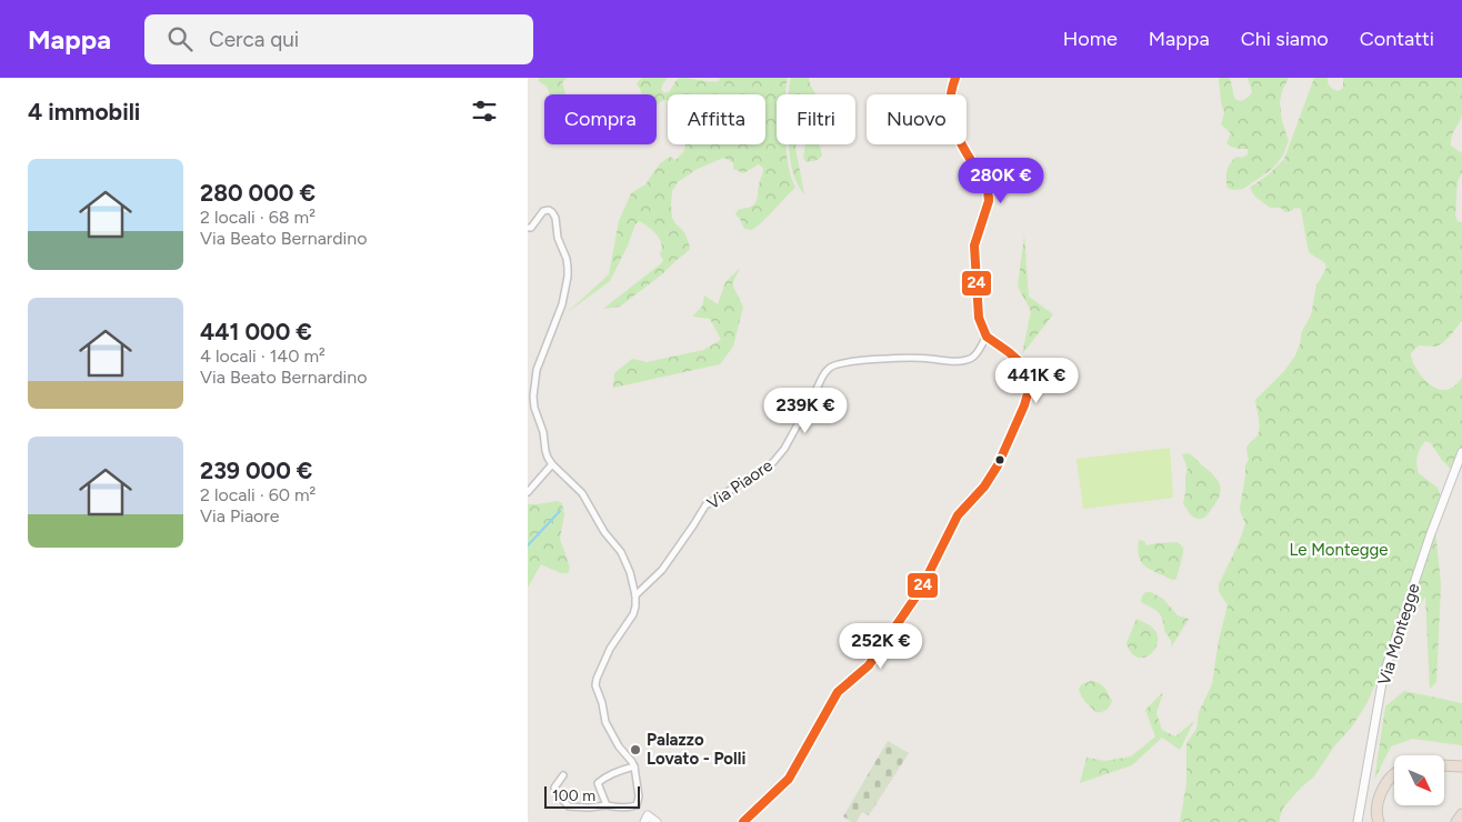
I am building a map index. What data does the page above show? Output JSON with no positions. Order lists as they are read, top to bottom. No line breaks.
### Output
{"streets":{"street":["Via Piaore","Via Montegge"]},"parks":["Le Montegge"],"places":["Palazzo Lovato - Polli"],"lines":["transit line 24"],"scale_bar":"100 m","north":"bottom right","page":{"header":"Mappa","search":"Cerca qui","nav":["Home","Mappa","Chi siamo","Contatti"],"heading":"4 immobili","chip":["Compra","Affitta","Filtri","Nuovo"],"list":[{"name":"280 000 €","note":"2 locali · 68 m² · Via Beato Bernardino"},{"name":"441 000 €","note":"4 locali · 140 m² · Via Beato Bernardino"},{"name":"239 000 €","note":"2 locali · 60 m² · Via Piaore"}],"price":["280K €","441K €","239K €","252K €"],"scale":"100 m"}}
